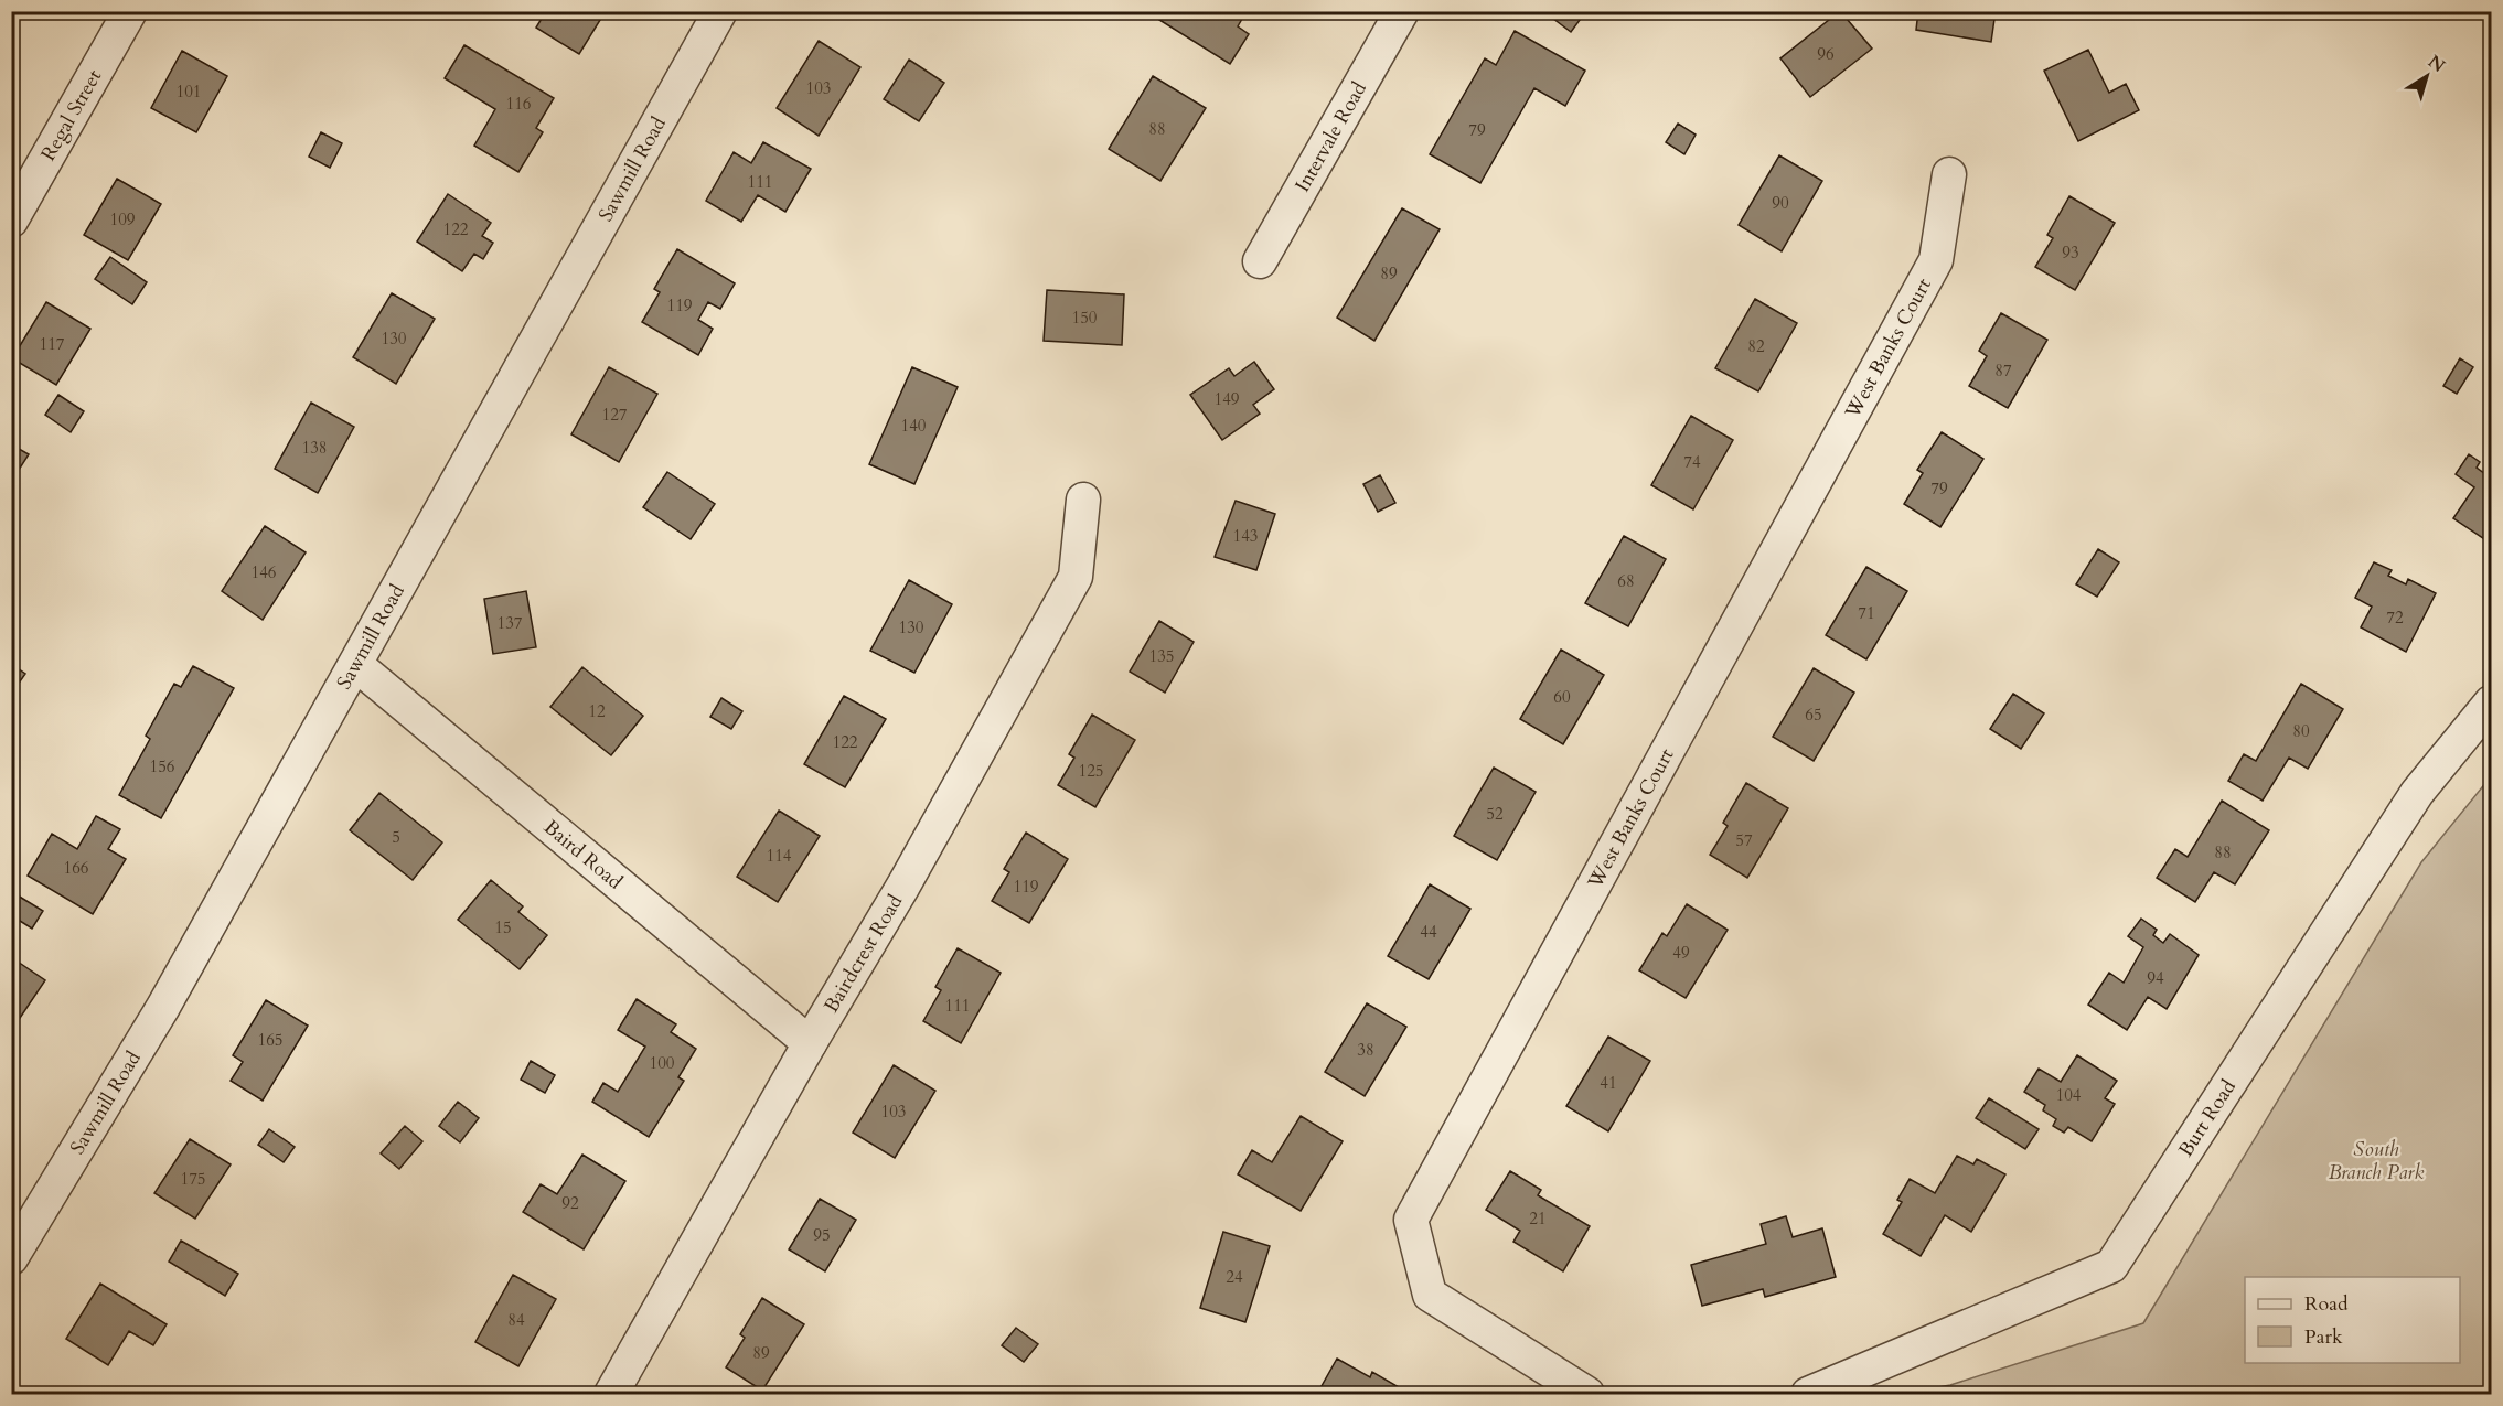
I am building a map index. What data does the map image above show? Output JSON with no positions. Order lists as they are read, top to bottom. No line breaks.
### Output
{"streets":{"street":["Regal Street","Intervale Road","Sawmill Road","West Banks Court","Baird Road","Bairdcrest Road","Burt Road"]},"crossings":[["Sawmill Road","Baird Road"],["Baird Road","Bairdcrest Road"]],"parks":["South Branch Park"],"house_numbers":["96","103","101","116","88","79","111","90","109","122","93","89","119","150","130","117","82","87","149","127","140","138","74","79","143","146","68","71","72","137","130","135","60","12","65","80","122","156","125","52","5","57","88","114","166","119","15","44","49","94","111","165","38","100","41","104","103","175","92","21","95","24","84","89"],"legend":["Road","Park"],"north":"top right"}
